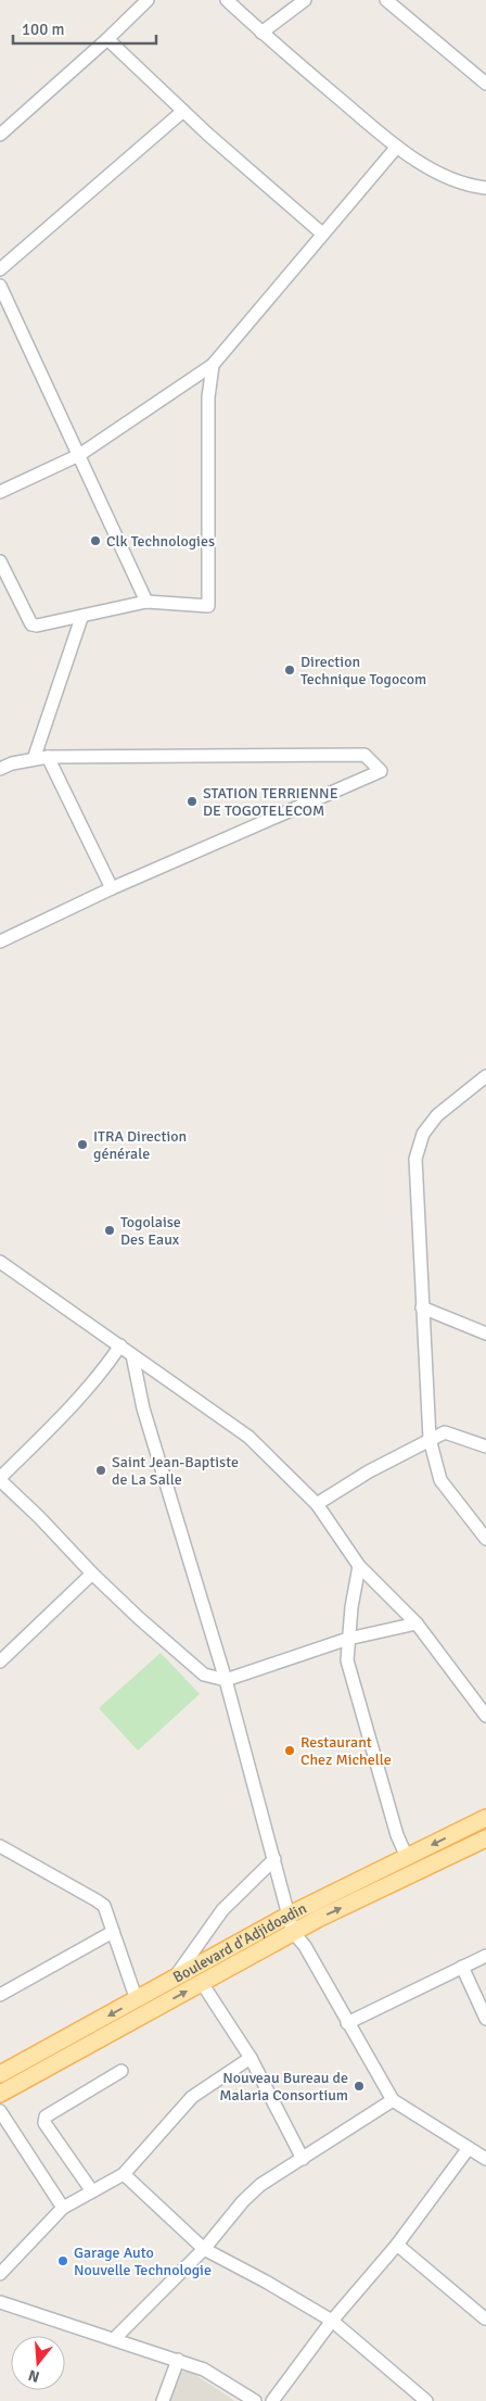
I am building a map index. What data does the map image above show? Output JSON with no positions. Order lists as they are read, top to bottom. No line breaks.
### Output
{"streets":{"main road":["Boulevard d'Adjidoadin"]},"places":["Clk Technologies","Direction Technique Togocom","STATION TERRIENNE DE TOGOTELECOM","ITRA Direction générale","Togolaise Des Eaux","Saint Jean-Baptiste de La Salle","Restaurant Chez Michelle","Nouveau Bureau de Malaria Consortium","Garage Auto Nouvelle Technologie"],"scale_bar":"100 m","north":"bottom"}
